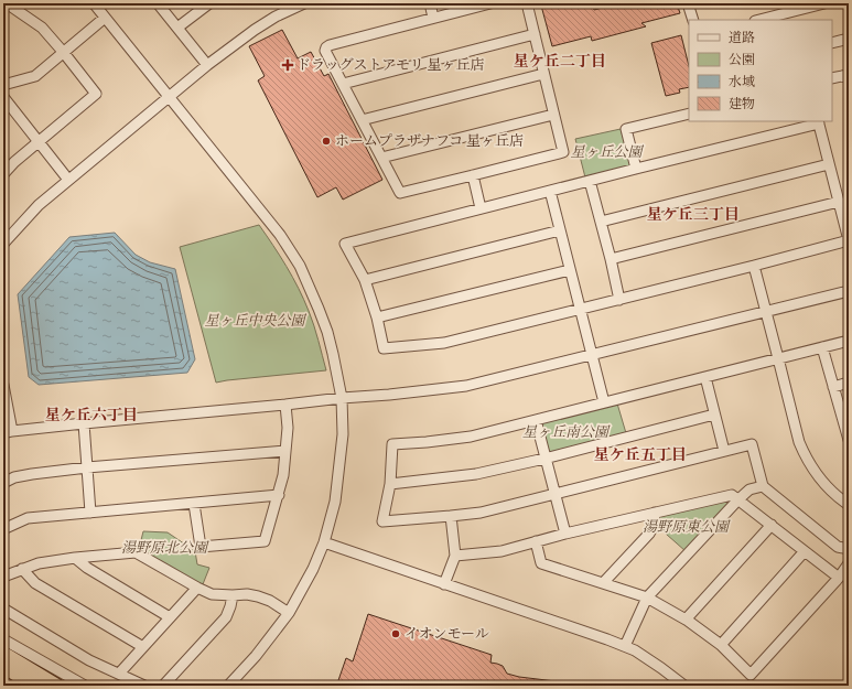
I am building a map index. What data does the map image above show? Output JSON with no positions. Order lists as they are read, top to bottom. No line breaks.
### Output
{"districts":["星ケ丘二丁目","星ケ丘三丁目","星ケ丘六丁目","星ケ丘五丁目"],"parks":["星ヶ丘公園","星ヶ丘中央公園","星ヶ丘南公園","湯野原東公園","湯野原北公園"],"places":{"health":["ドラッグストアモリ 星ヶ丘店"],"other":["ホームプラザナフコ 星ヶ丘店","イオンモール"]},"legend":["道路","公園","水域","建物"]}
